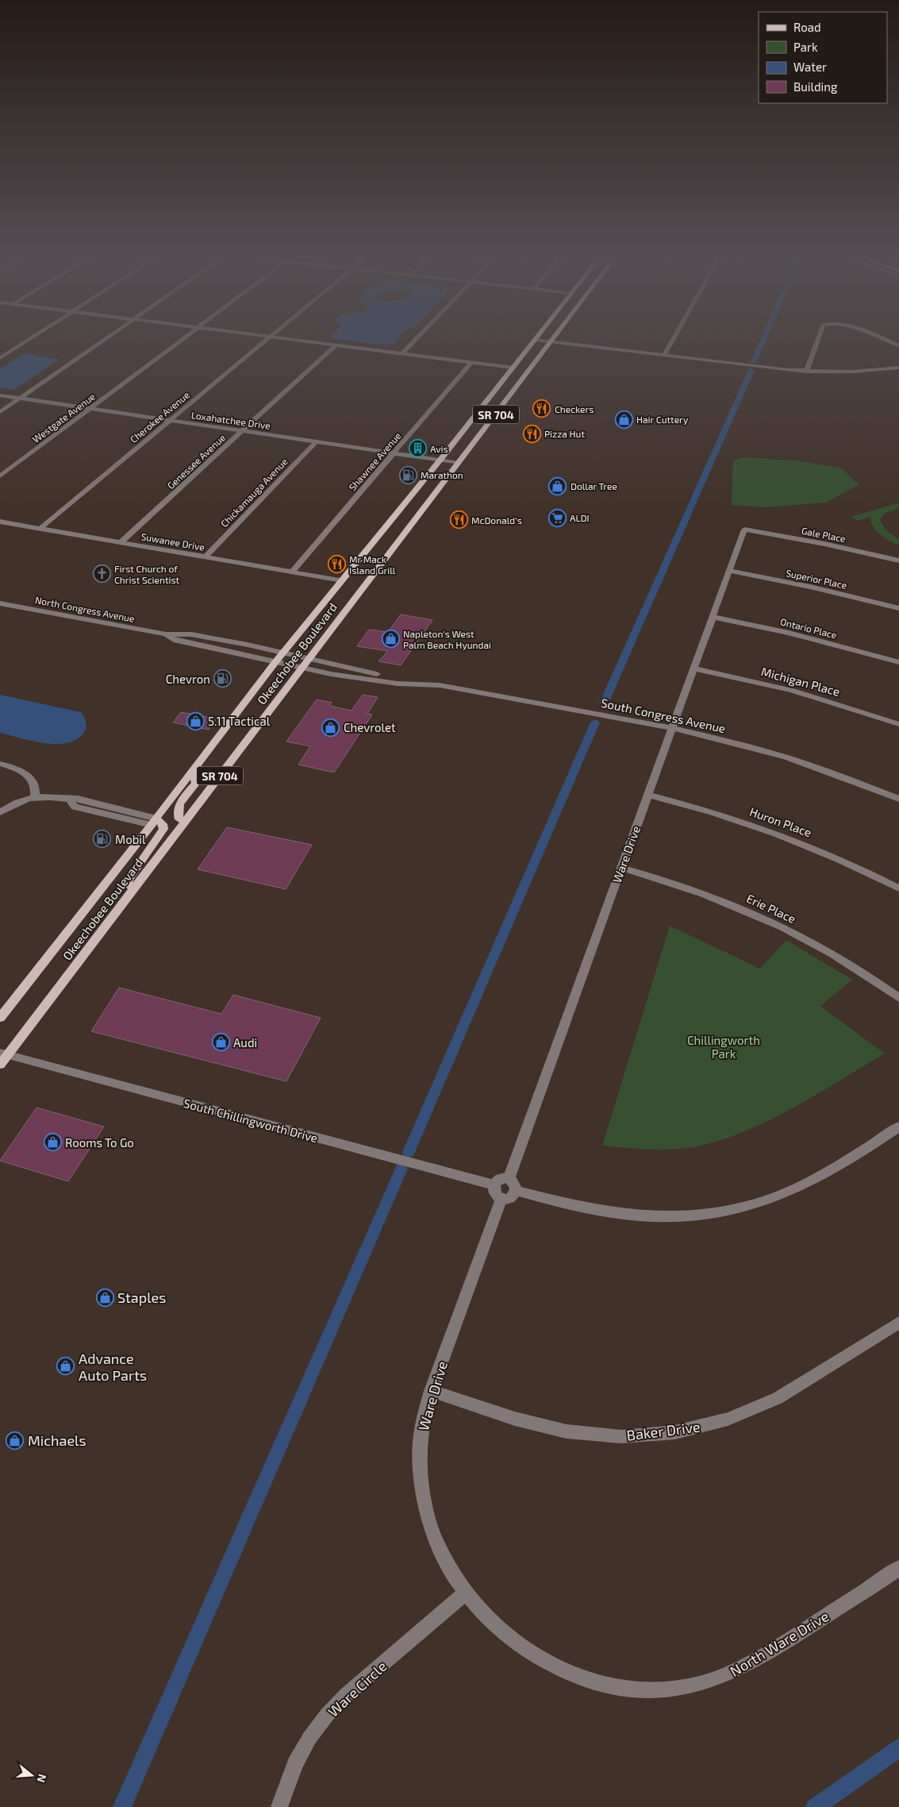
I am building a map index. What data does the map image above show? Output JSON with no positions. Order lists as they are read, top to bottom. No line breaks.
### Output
{"streets":{"main road":["SR 704","Okeechobee Boulevard"],"street":["Cherokee Avenue","Westgate Avenue","Loxahatchee Drive","Genessee Avenue","Shawnee Avenue","Chickamauga Avenue","Gale Place","Suwanee Drive","Superior Place","North Congress Avenue","Ontario Place","Michigan Place","South Congress Avenue","Huron Place","Ware Drive","Erie Place","South Chillingworth Drive","Baker Drive","North Ware Drive","Ware Circle"]},"crossings":[["Cherokee Avenue","Loxahatchee Drive"],["Cherokee Avenue","Suwanee Drive"],["Westgate Avenue","Loxahatchee Drive"],["Loxahatchee Drive","Genessee Avenue"],["Loxahatchee Drive","Shawnee Avenue"],["Loxahatchee Drive","Chickamauga Avenue"],["Loxahatchee Drive","Okeechobee Boulevard"],["Genessee Avenue","Suwanee Drive"],["Shawnee Avenue","Suwanee Drive"],["Chickamauga Avenue","Suwanee Drive"],["Gale Place","Ware Drive"],["Suwanee Drive","Okeechobee Boulevard"],["Superior Place","Ware Drive"],["North Congress Avenue","Okeechobee Boulevard"],["North Congress Avenue","South Congress Avenue"],["Ontario Place","Ware Drive"],["Okeechobee Boulevard","South Congress Avenue"],["Okeechobee Boulevard","South Chillingworth Drive"],["Michigan Place","Ware Drive"],["South Congress Avenue","Ware Drive"],["Huron Place","Ware Drive"],["Ware Drive","Erie Place"],["Ware Drive","South Chillingworth Drive"],["Ware Drive","Baker Drive"],["Ware Drive","North Ware Drive"],["Ware Drive","Ware Circle"],["North Ware Drive","Ware Circle"]],"parks":["Chillingworth Park"],"places":{"restaurant":["Checkers","Pizza Hut","McDonald's","Mr Mack Island Grill"],"shop":["Hair Cuttery","Dollar Tree","Napleton's West Palm Beach Hyundai","5.11 Tactical","Chevrolet","Audi","Rooms To Go","Staples","Advance Auto Parts","Michaels"],"building":["Avis"],"fuel station":["Marathon","Chevron","Mobil"],"supermarket":["ALDI"],"church":["First Church of Christ Scientist"]},"legend":["Road","Park","Water","Building"],"north":"right"}
